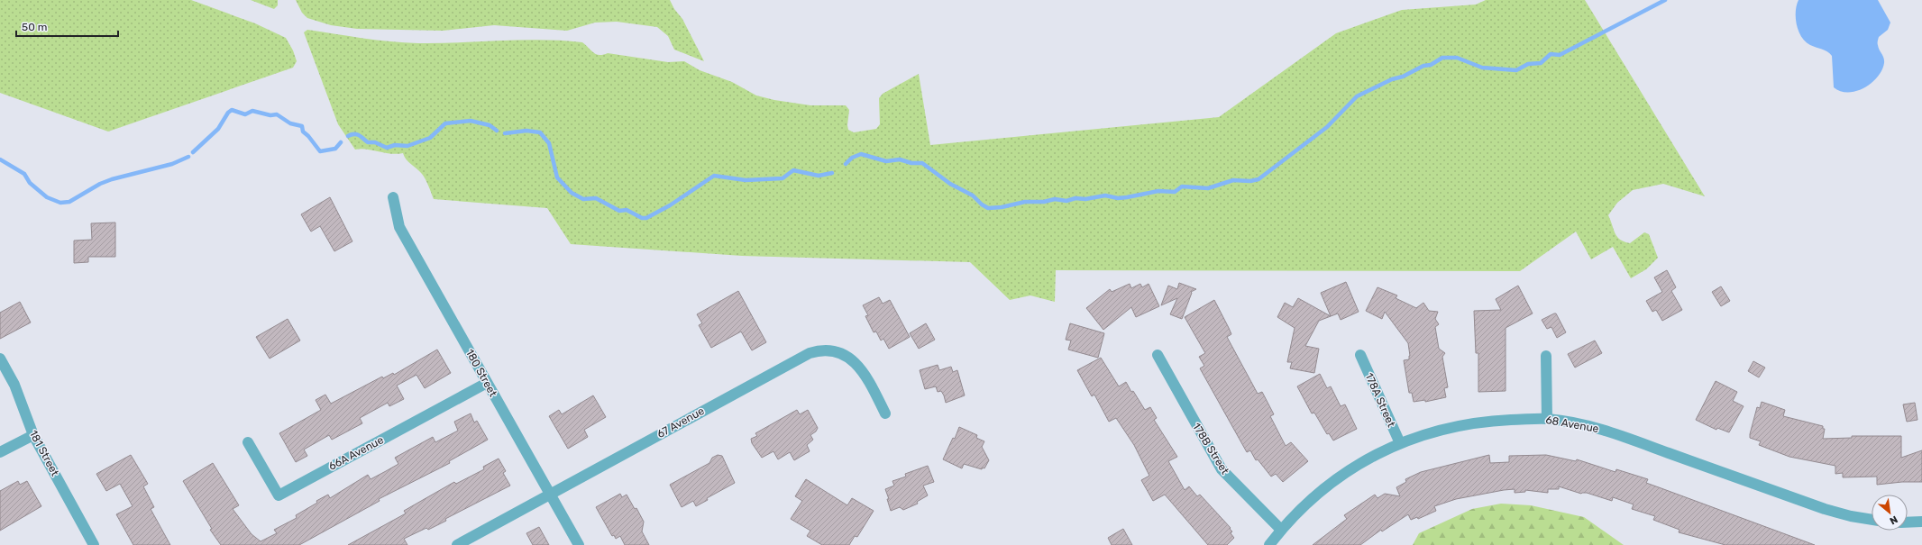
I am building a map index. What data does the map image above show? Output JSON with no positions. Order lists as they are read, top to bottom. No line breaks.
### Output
{"streets":{"street":["180 Street","178A Street","67 Avenue","68 Avenue","178B Street","181 Street","66A Avenue"]},"crossings":[["180 Street","67 Avenue"],["180 Street","66A Avenue"],["178A Street","68 Avenue"],["68 Avenue","178B Street"]],"scale_bar":"50 m","north":"bottom right"}
